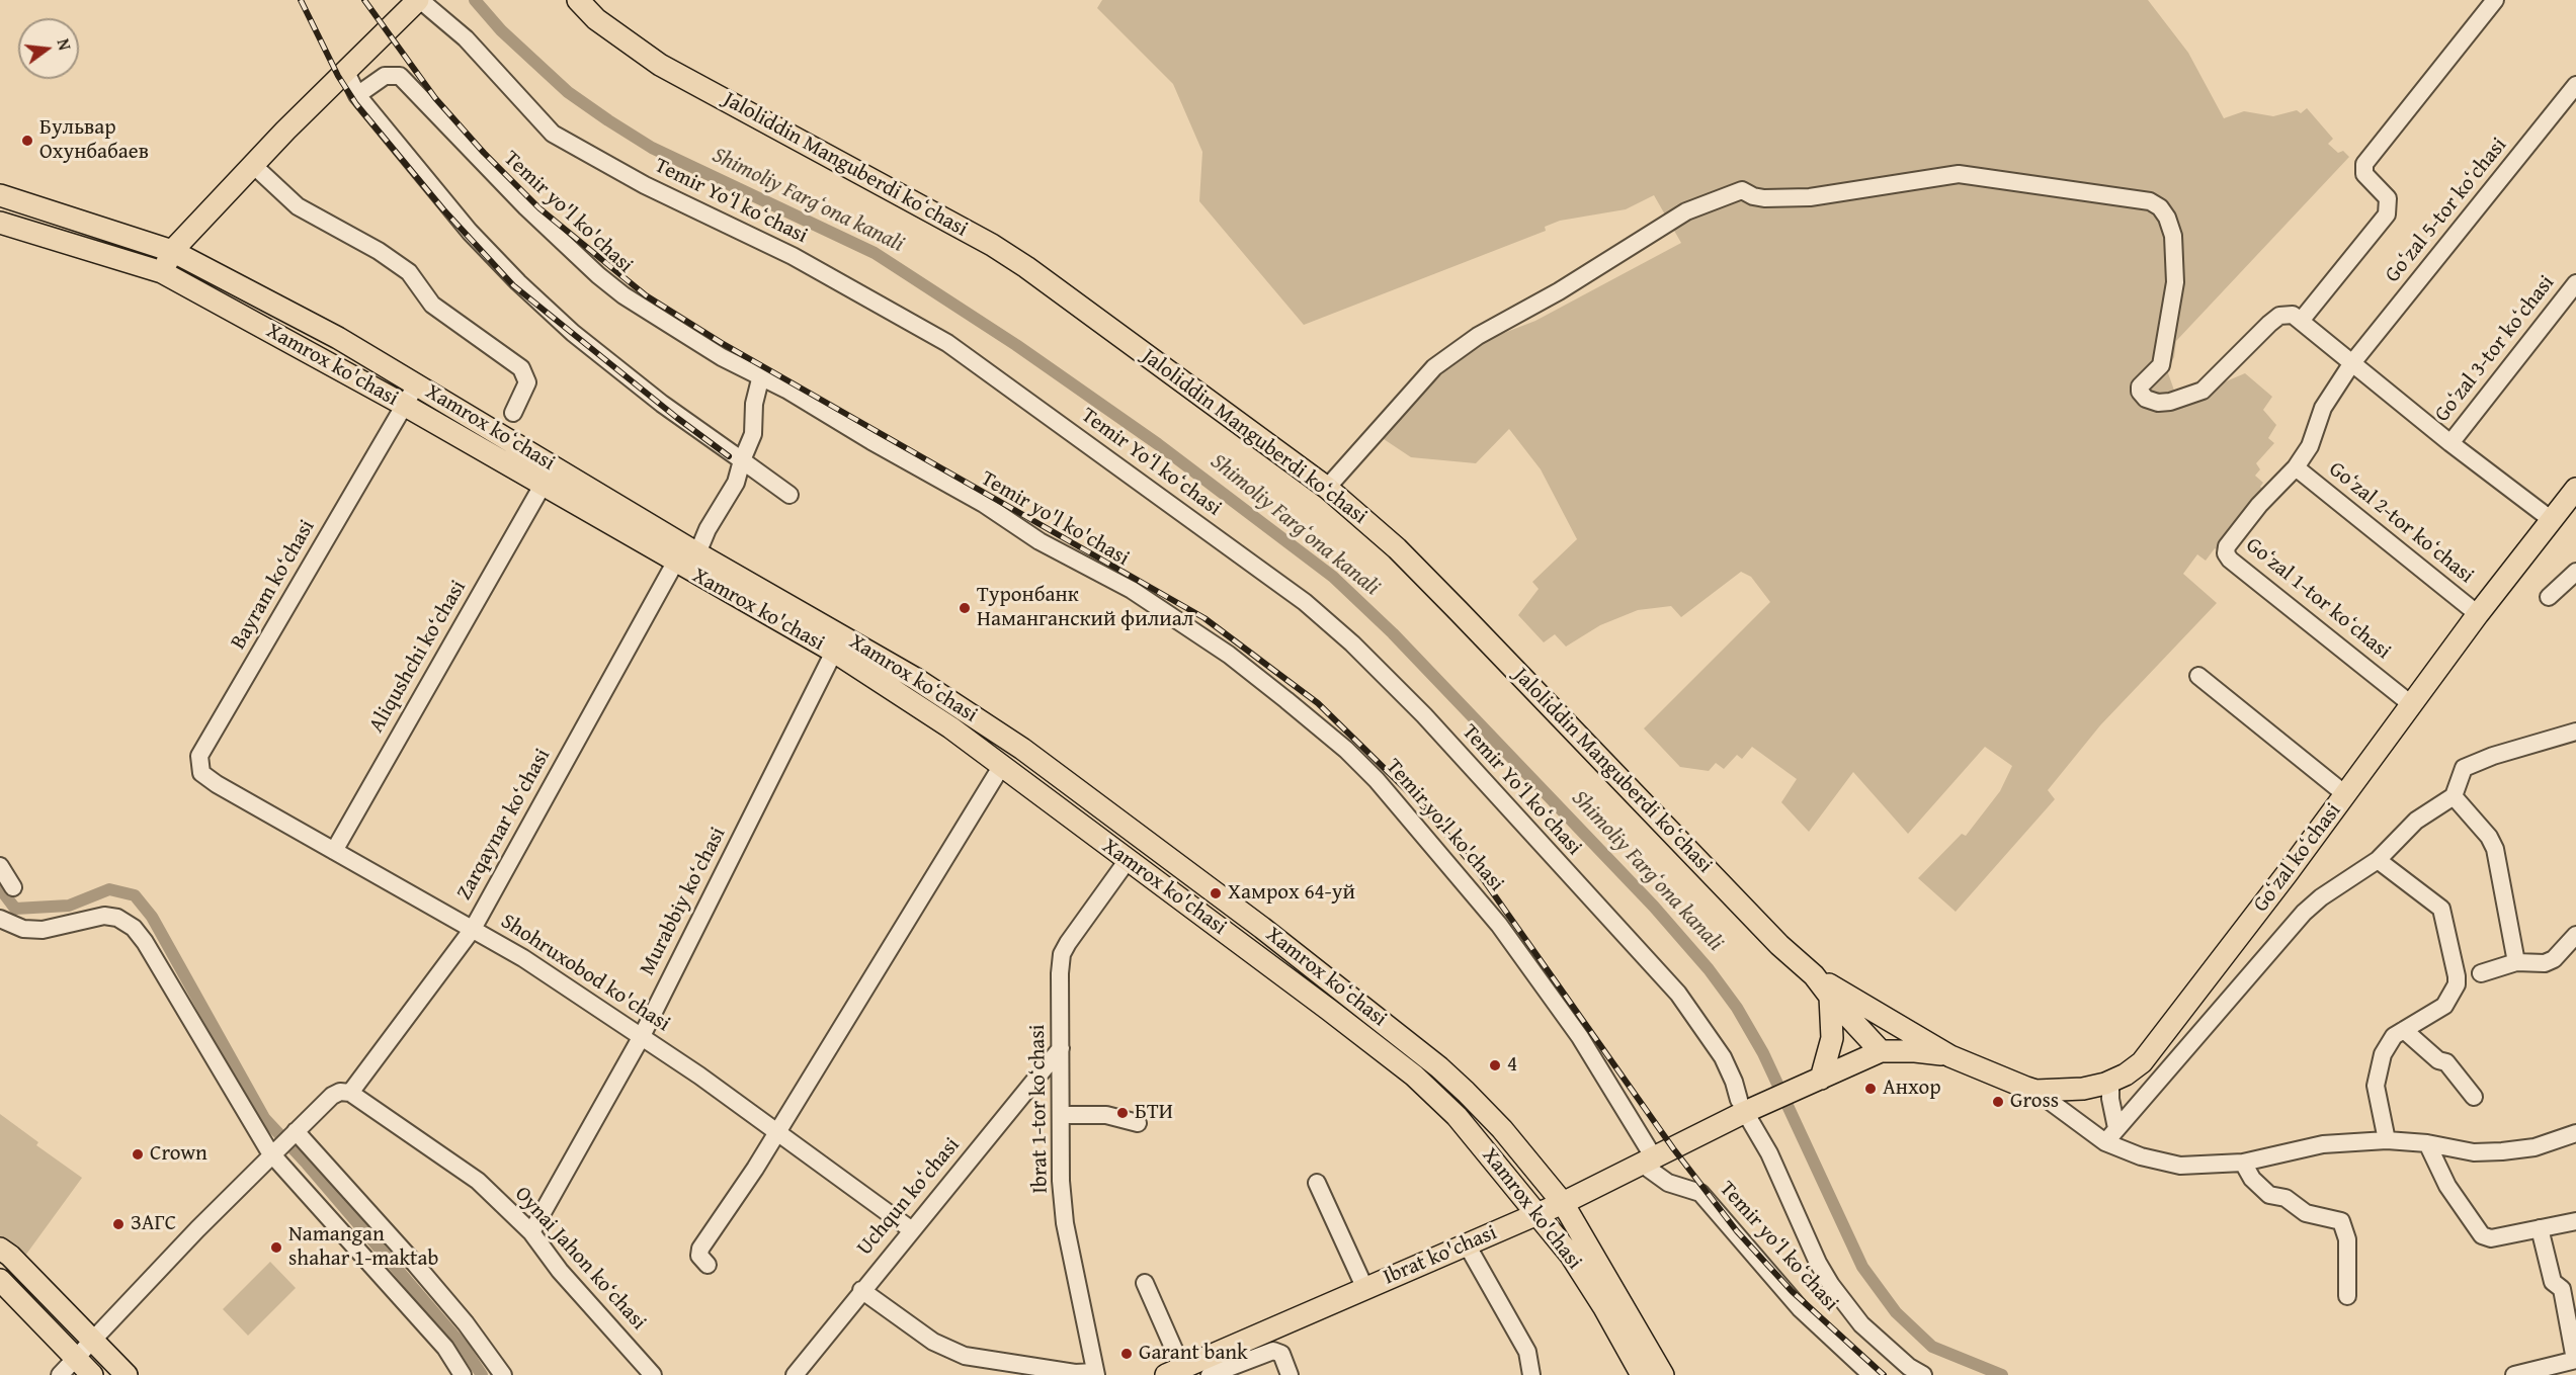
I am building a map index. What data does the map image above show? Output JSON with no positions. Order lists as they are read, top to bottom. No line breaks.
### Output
{"streets":{"main road":["Jaloliddin Manguberdi koʻchasi","Xamrox ko'chasi","Xamrox koʻchasi","Goʻzal koʻchasi","Ibrat ko'chasi"],"street":["Temir Yoʻl koʻchasi","Goʻzal 5-tor koʻchasi","Temir yo'l ko'chasi","Goʻzal 3-tor koʻchasi","Goʻzal 2-tor koʻchasi","Bayram ko‘chasi","Goʻzal 1-tor koʻchasi","Aliqushchi ko‘chasi","Zarqaynar ko‘chasi","Murabbiy ko‘chasi","Shohruxobod ko'chasi","Ibrat 1-tor koʻchasi","Uchqun koʻchasi","Temir yoʻl koʻchasi","Oynai Jahon ko‘chasi"]},"crossings":[["Jaloliddin Manguberdi koʻchasi","Ibrat ko'chasi"],["Temir Yoʻl koʻchasi","Ibrat ko'chasi"],["Goʻzal 5-tor koʻchasi","Goʻzal 2-tor koʻchasi"],["Goʻzal 5-tor koʻchasi","Goʻzal 1-tor koʻchasi"],["Temir yo'l ko'chasi","Temir yoʻl koʻchasi"],["Temir yo'l ko'chasi","Ibrat ko'chasi"],["Xamrox ko'chasi","Bayram ko‘chasi"],["Xamrox ko'chasi","Aliqushchi ko‘chasi"],["Xamrox ko'chasi","Zarqaynar ko‘chasi"],["Xamrox ko'chasi","Murabbiy ko‘chasi"],["Xamrox ko'chasi","Ibrat 1-tor koʻchasi"],["Xamrox ko'chasi","Ibrat ko'chasi"],["Xamrox koʻchasi","Bayram ko‘chasi"],["Xamrox koʻchasi","Aliqushchi ko‘chasi"],["Xamrox koʻchasi","Ibrat ko'chasi"],["Goʻzal 2-tor koʻchasi","Goʻzal 1-tor koʻchasi"],["Goʻzal 2-tor koʻchasi","Goʻzal koʻchasi"],["Bayram ko‘chasi","Shohruxobod ko'chasi"],["Goʻzal 1-tor koʻchasi","Goʻzal koʻchasi"],["Aliqushchi ko‘chasi","Shohruxobod ko'chasi"],["Zarqaynar ko‘chasi","Shohruxobod ko'chasi"],["Zarqaynar ko‘chasi","Oynai Jahon ko‘chasi"],["Murabbiy ko‘chasi","Shohruxobod ko'chasi"],["Murabbiy ko‘chasi","Oynai Jahon ko‘chasi"],["Shohruxobod ko'chasi","Uchqun koʻchasi"],["Ibrat 1-tor koʻchasi","Uchqun koʻchasi"],["Temir yoʻl koʻchasi","Ibrat ko'chasi"]],"water":["Shimoliy Fargʻona kanali"],"places":["Бульвар Охунбабаев","Туронбанк Наманганский филиал","Хамрох 64-уй","4","Анхор","Gross","БТИ","Crown","ЗАГС","Namangan shahar 1-maktab","Garant bank"],"north":"right"}
